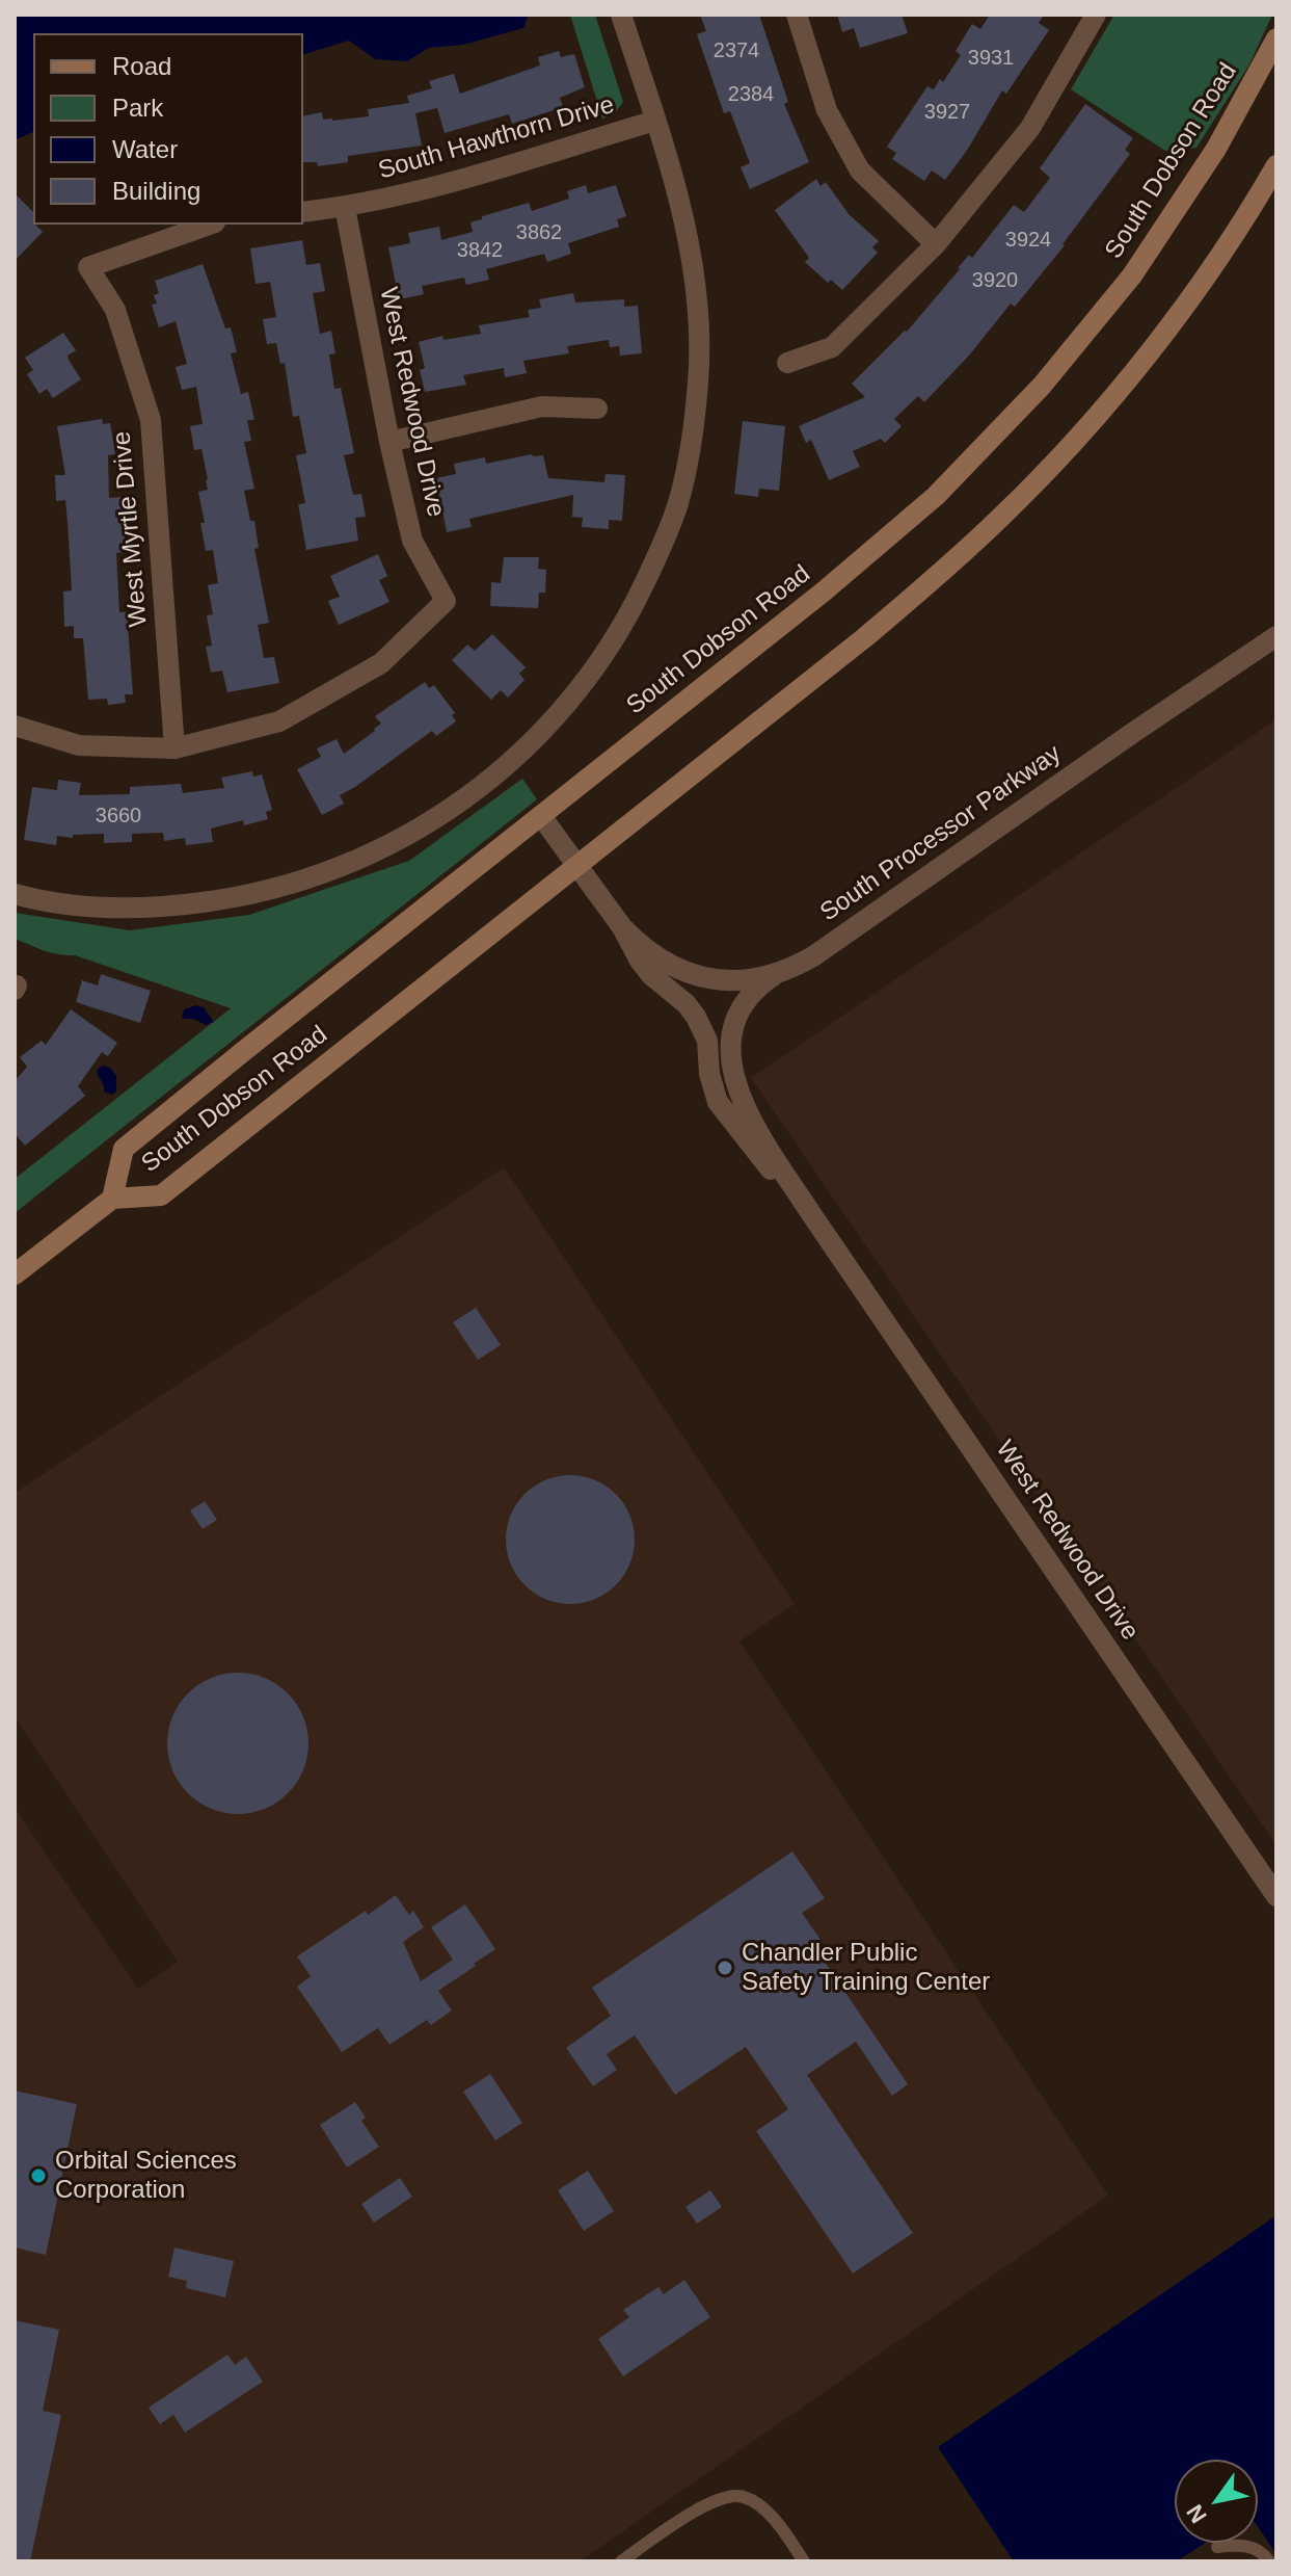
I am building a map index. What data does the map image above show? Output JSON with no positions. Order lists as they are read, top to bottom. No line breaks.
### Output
{"streets":{"main road":["South Dobson Road"],"street":["South Hawthorn Drive","West Redwood Drive","West Myrtle Drive","South Processor Parkway"]},"crossings":[["South Hawthorn Drive","West Redwood Drive"],["South Dobson Road","West Redwood Drive"],["West Redwood Drive","West Myrtle Drive"],["West Redwood Drive","South Processor Parkway"]],"places":["Chandler Public Safety Training Center","Orbital Sciences Corporation"],"house_numbers":["2374","3931","2384","3927","3862","3924","3842","3920","3660"],"legend":["Road","Park","Water","Building"],"north":"bottom left"}
